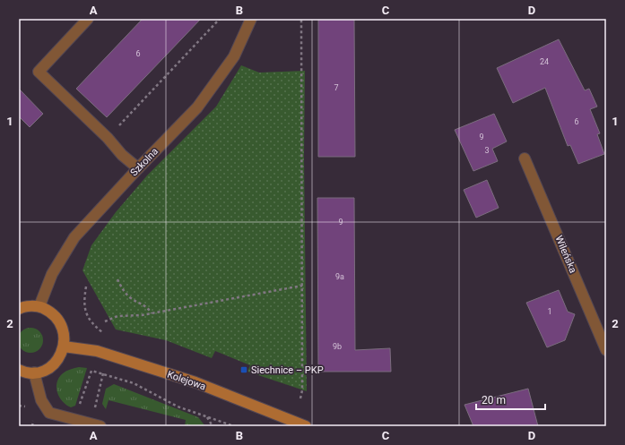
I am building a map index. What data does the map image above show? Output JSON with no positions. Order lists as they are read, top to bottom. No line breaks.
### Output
{"streets":{"street":["Szkolna","Wileńska","Kolejowa"]},"places":{"transit":["Siechnice – PKP"]},"house_numbers":["6","24","7","6","9","3","9","9a","1","9b"],"scale_bar":"20 m","grid":{"columns":["A","B","C","D"],"rows":["1","2"]}}
